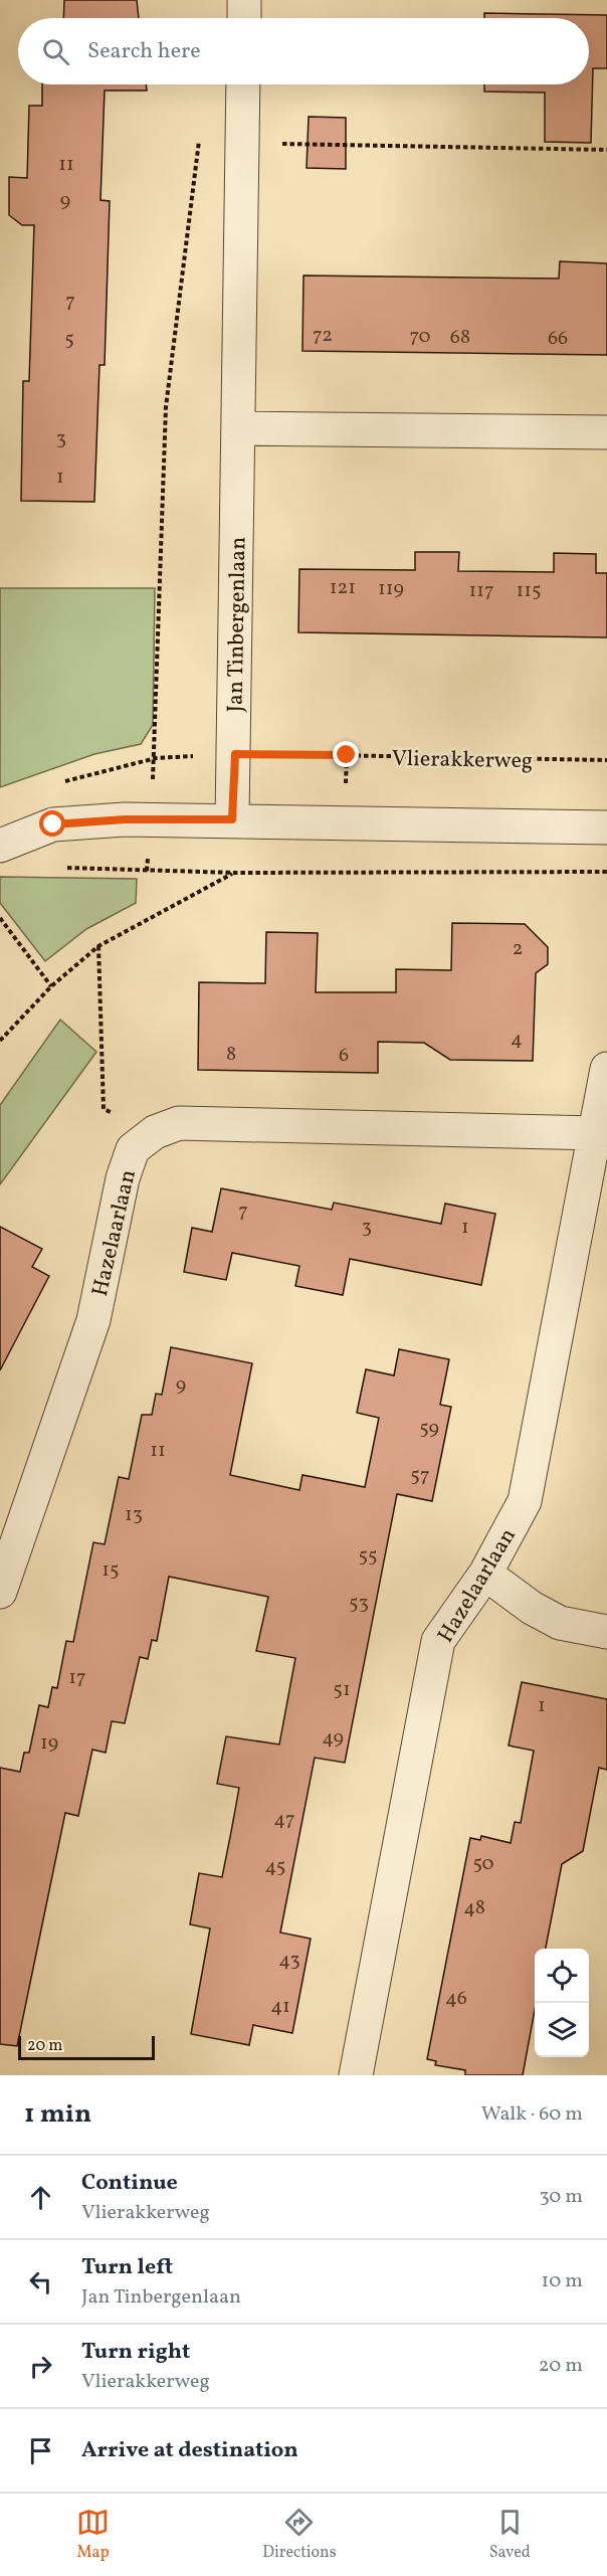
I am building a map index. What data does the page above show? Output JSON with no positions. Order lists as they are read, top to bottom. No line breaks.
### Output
{"streets":{"street":["Jan Tinbergenlaan","Hazelaarlaan"],"path":["Vlierakkerweg"]},"crossings":[["Jan Tinbergenlaan","Vlierakkerweg"]],"house_numbers":["11","9","7","72","70","68","66","5","3","1","121","119","117","115","2","4","8","6","7","3","1","9","59","11","57","13","55","15","53","17","51","1","49","19","47","50","45","48","43","46","41"],"scale_bar":"20 m","page":{"search":"Search here","scale":"20 m","heading":["1 min","Walk · 60 m"],"list":[["Continue","Vlierakkerweg","30 m"],["Turn left","Jan Tinbergenlaan","10 m"],["Turn right","Vlierakkerweg","20 m"],"Arrive at destination"],"nav":["Map","Directions","Saved"]}}
